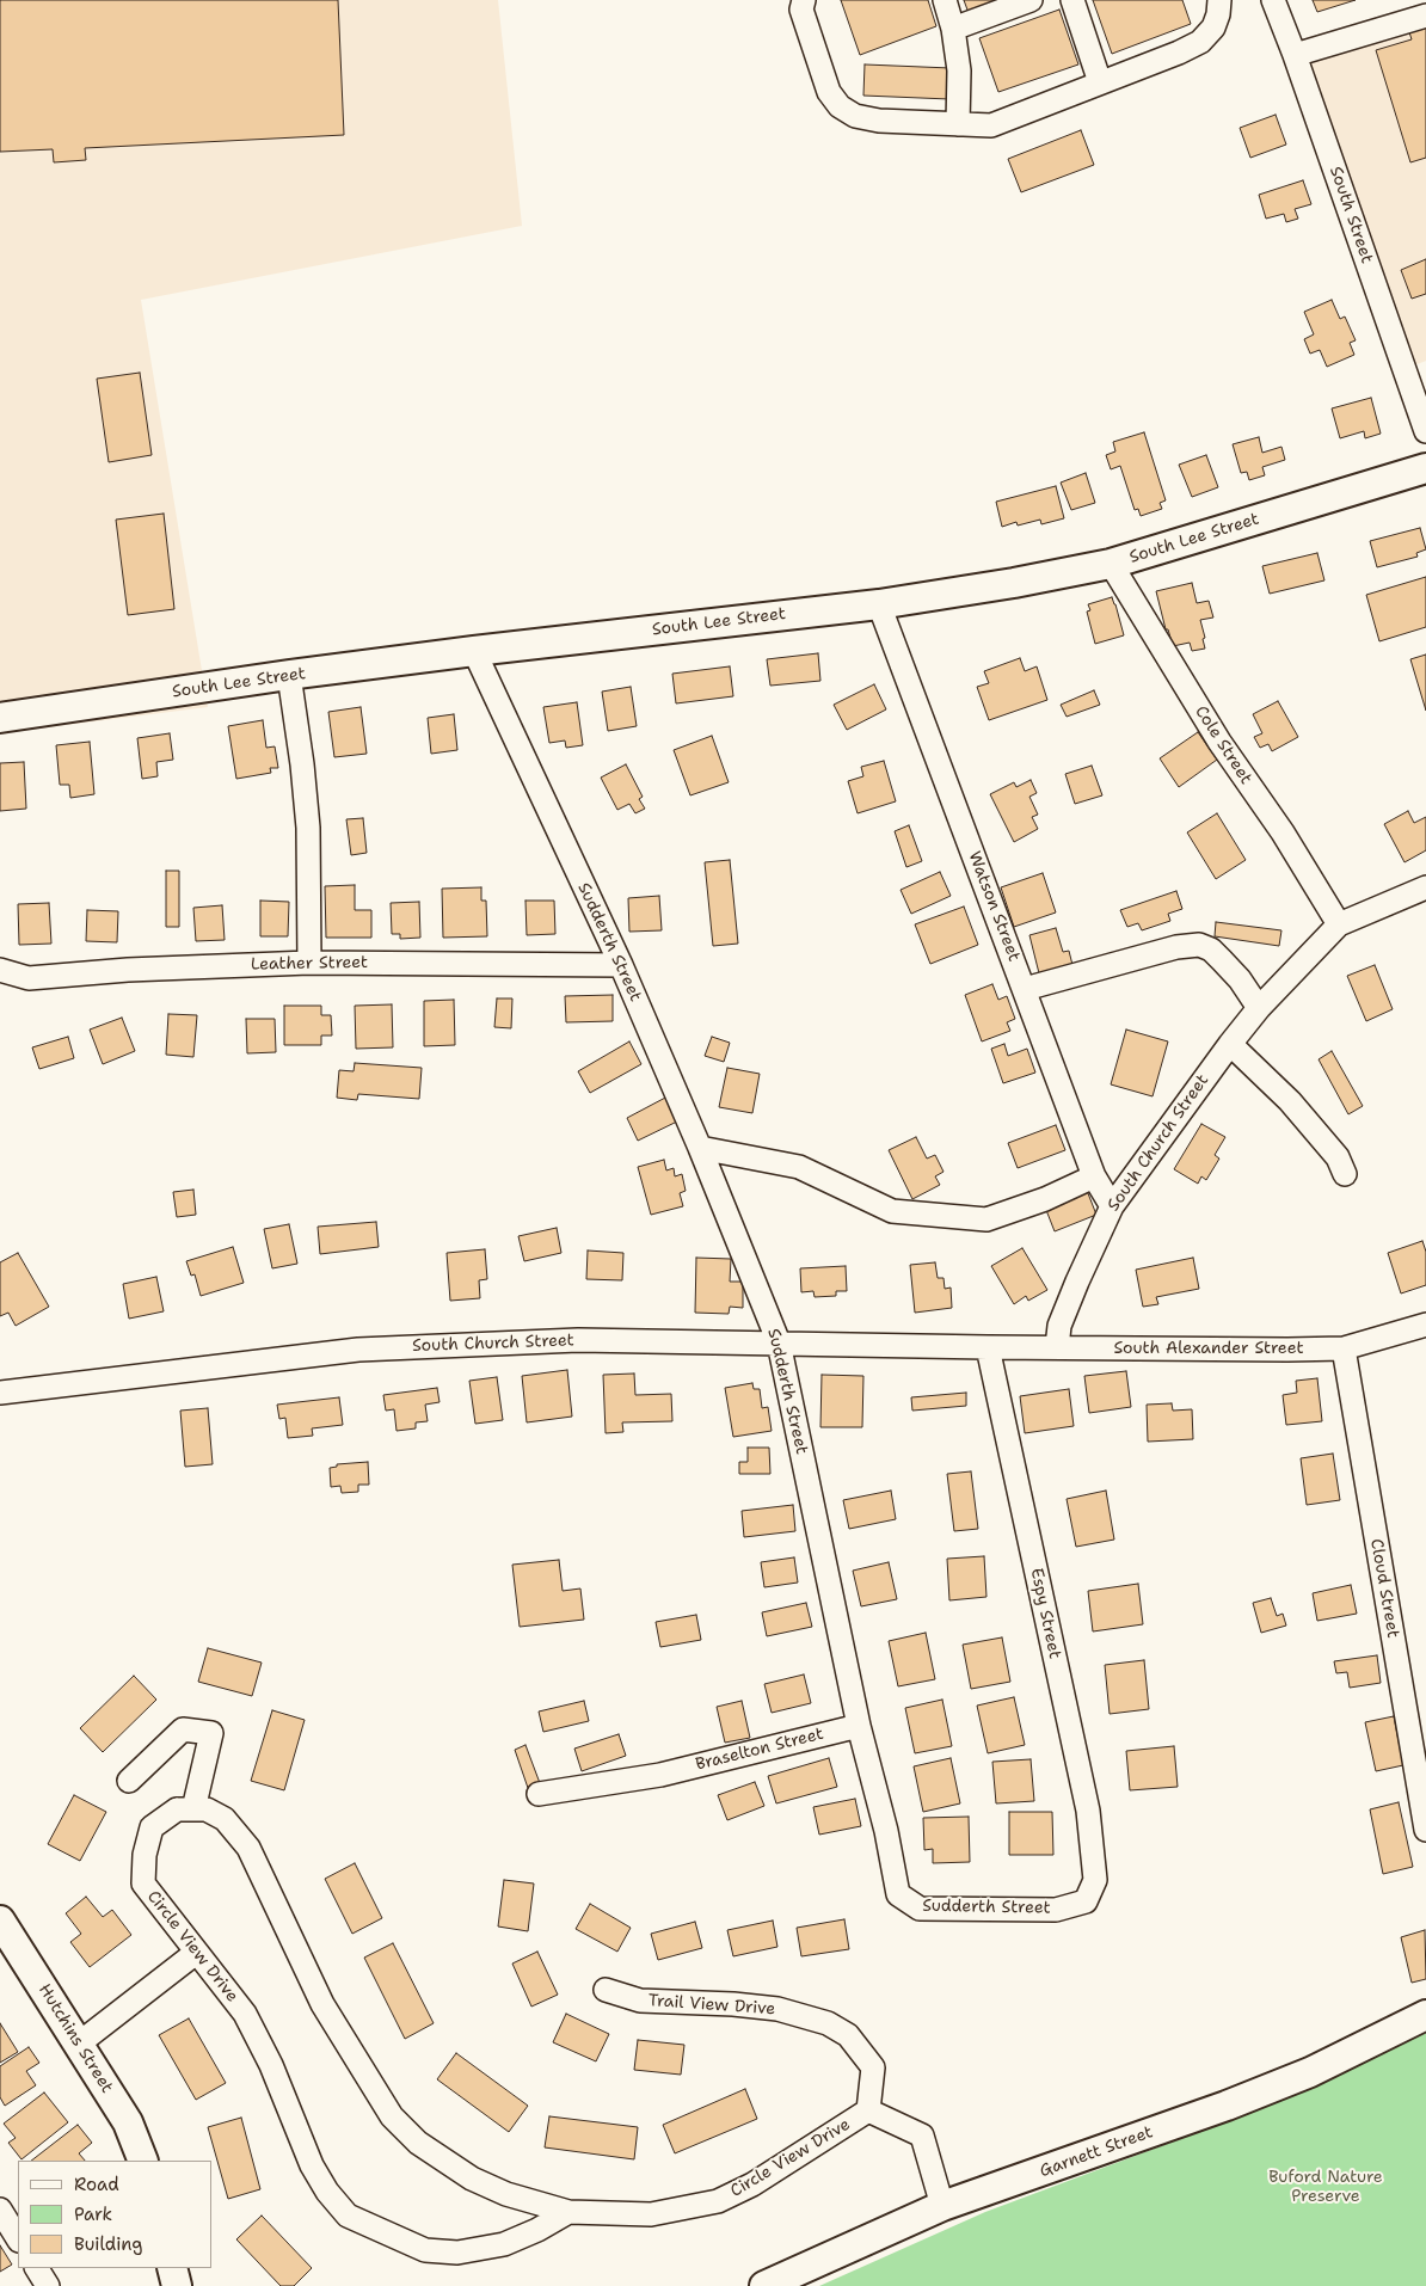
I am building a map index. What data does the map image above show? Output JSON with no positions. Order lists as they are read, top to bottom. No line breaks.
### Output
{"streets":{"street":["South Street","South Lee Street","Cole Street","Watson Street","Sudderth Street","Leather Street","South Church Street","South Alexander Street","Cloud Street","Espy Street","Braselton Street","Circle View Drive","Trail View Drive","Hutchins Street","Garnett Street"]},"crossings":[["South Lee Street","Cole Street"],["South Lee Street","Watson Street"],["South Lee Street","Sudderth Street"],["Watson Street","South Church Street"],["Sudderth Street","Leather Street"],["Sudderth Street","South Church Street"],["Sudderth Street","Espy Street"],["Sudderth Street","Braselton Street"],["South Church Street","South Alexander Street"],["South Church Street","Espy Street"],["South Alexander Street","Cloud Street"],["South Alexander Street","Espy Street"],["Circle View Drive","Trail View Drive"]],"parks":["Buford Nature Preserve"],"legend":["Road","Park","Building"]}
